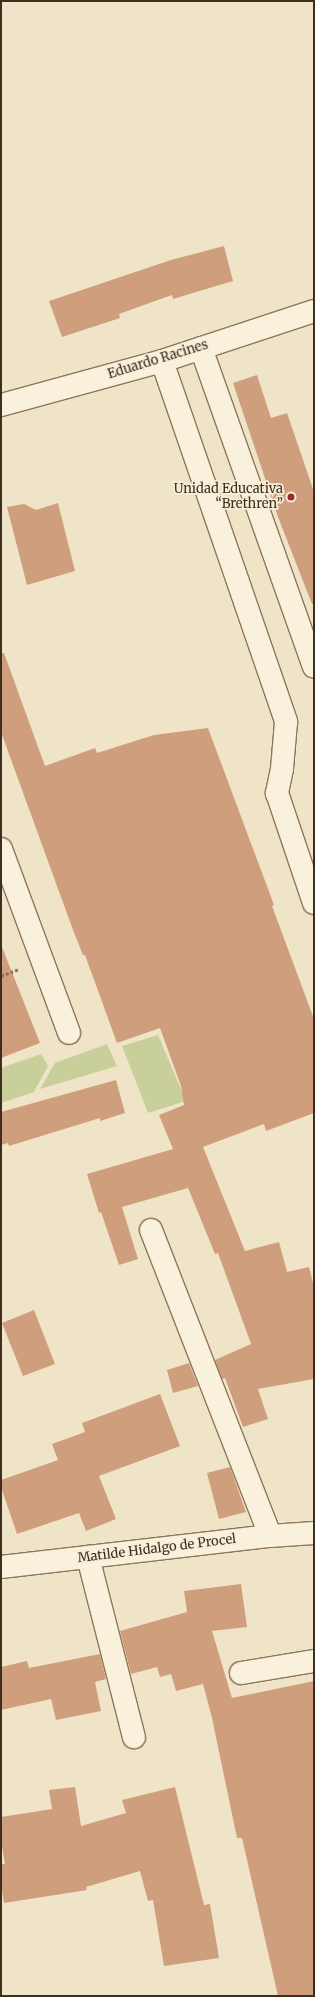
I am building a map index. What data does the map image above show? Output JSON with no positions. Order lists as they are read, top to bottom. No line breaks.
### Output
{"streets":{"street":["Eduardo Racines","Matilde Hidalgo de Procel"]},"places":["Unidad Educativa “Brethren”"]}
